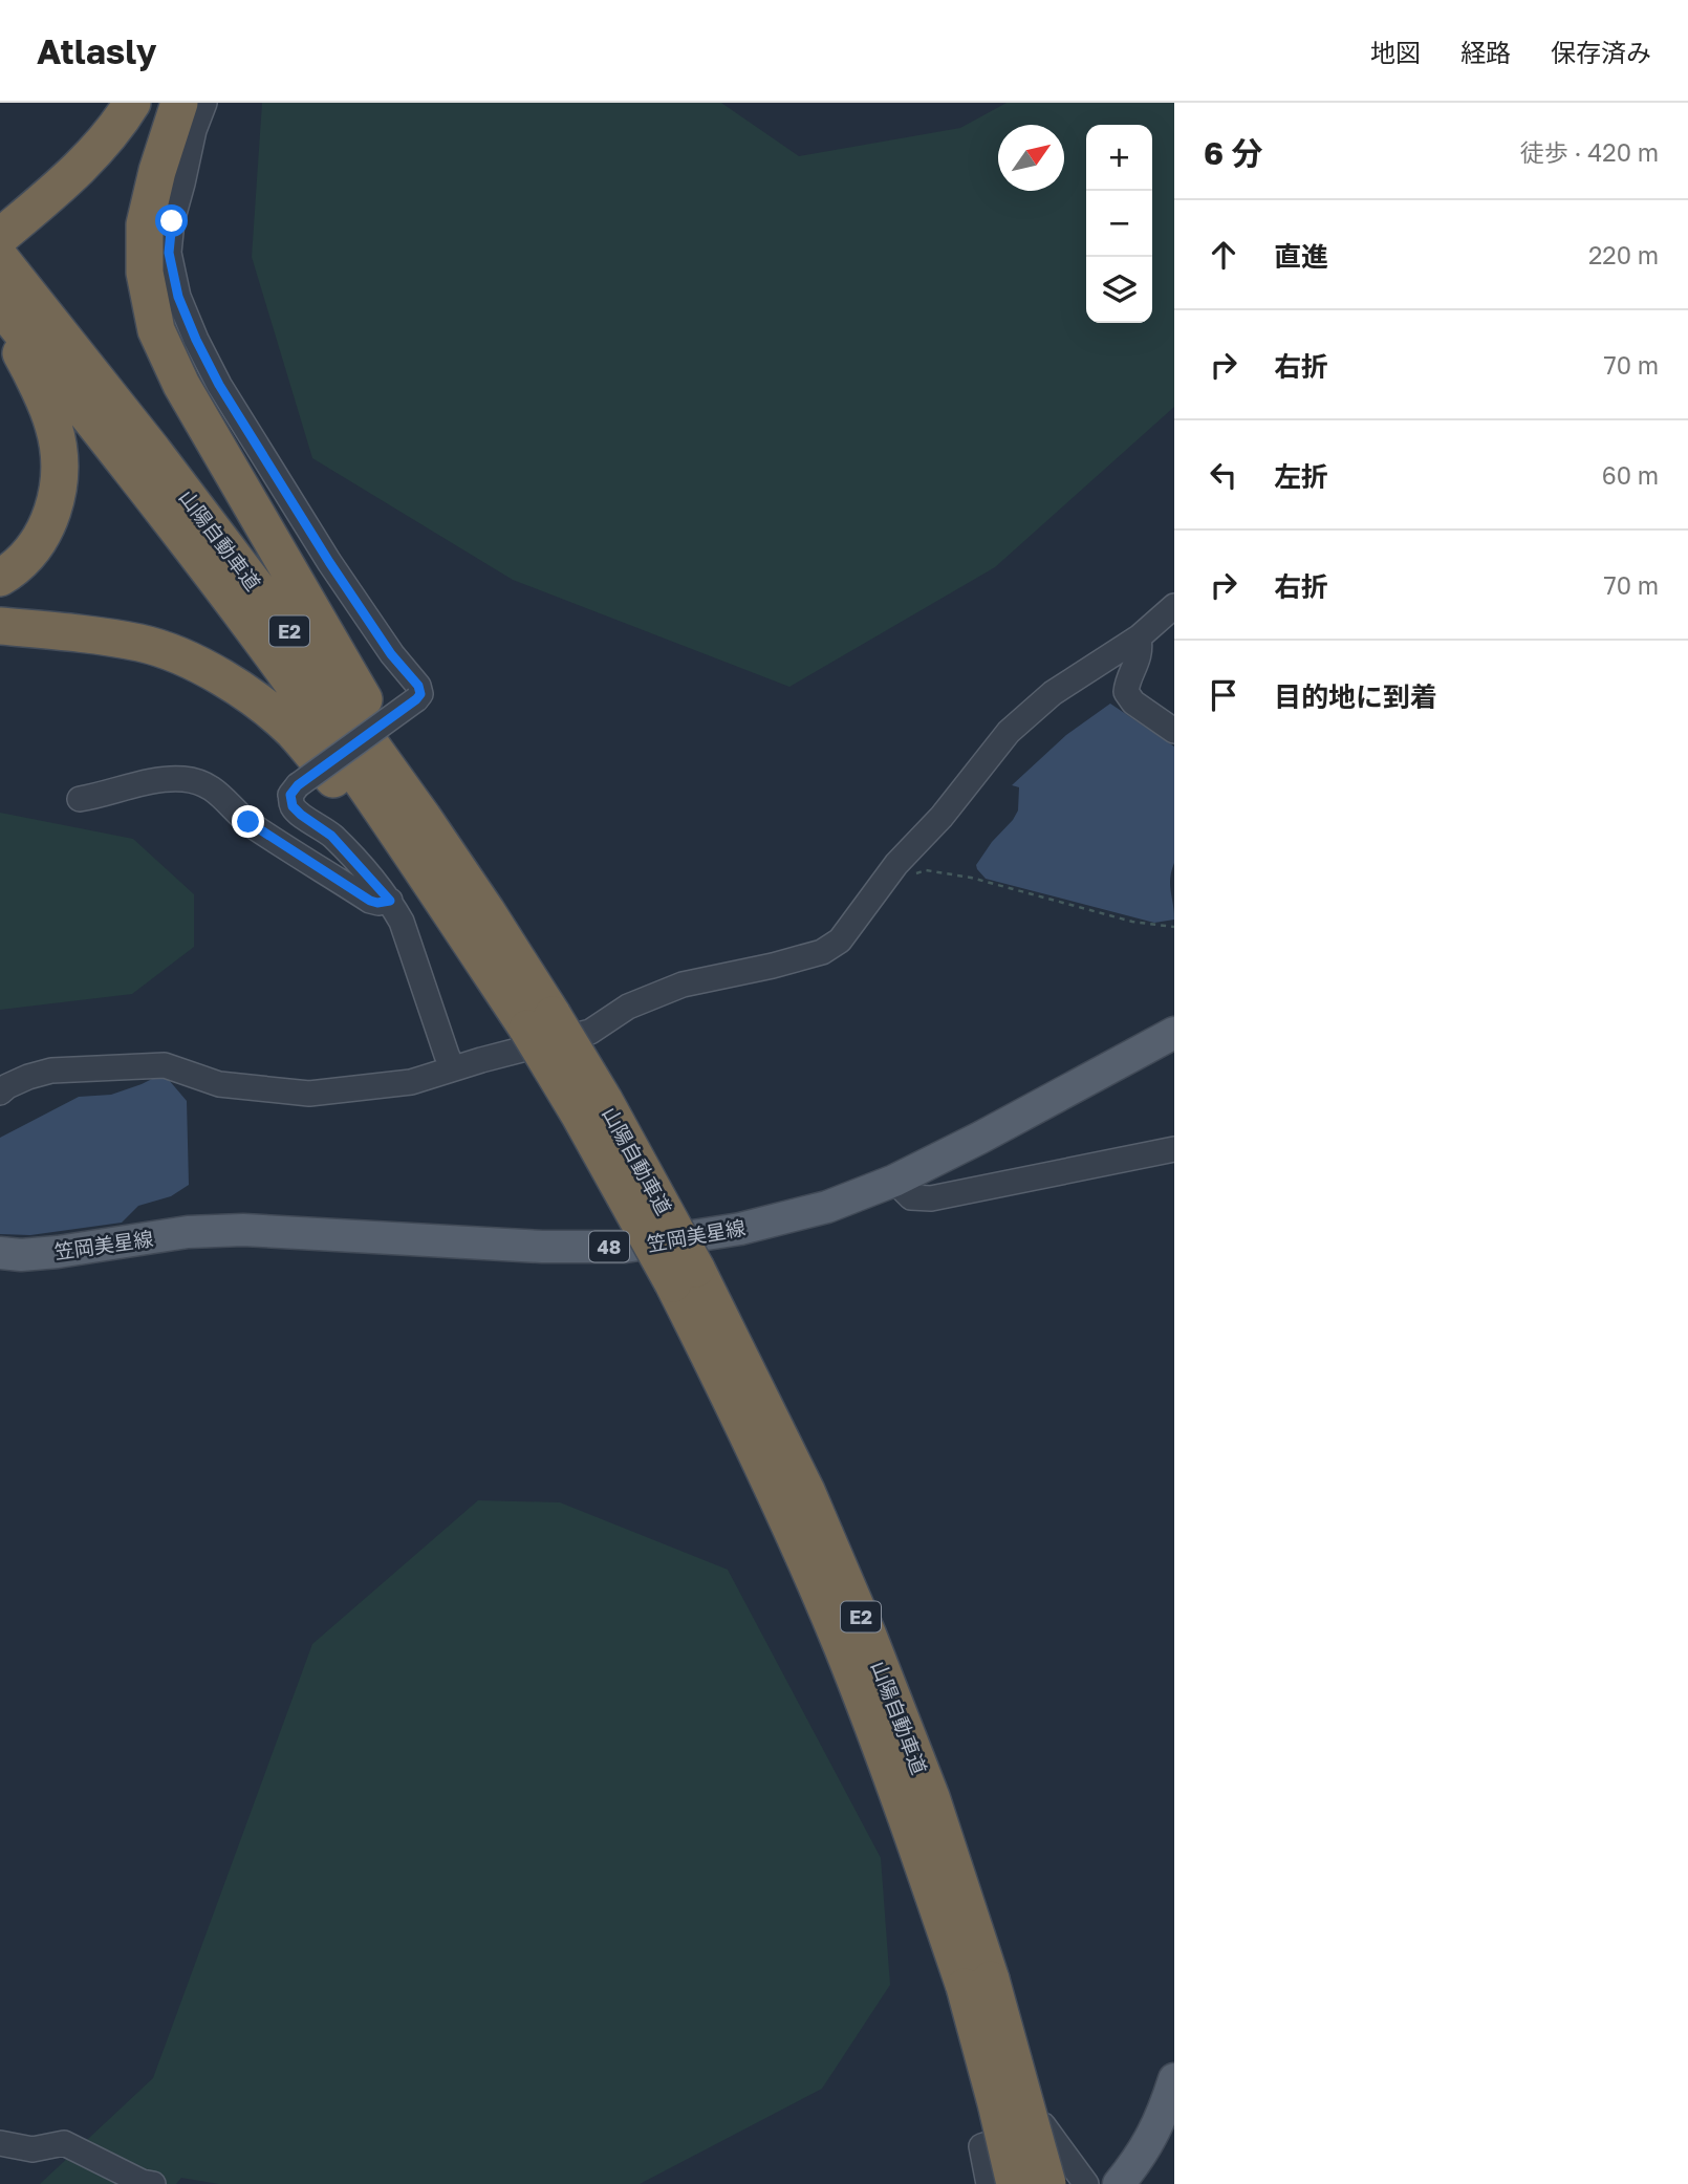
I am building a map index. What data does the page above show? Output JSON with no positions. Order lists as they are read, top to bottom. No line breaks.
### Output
{"streets":{"highway":["山陽自動車道","E2"],"main road":["笠岡美星線","48"]},"north":"top right","page":{"header":"Atlasly","nav":["地図","経路","保存済み"],"heading":["6 分","徒歩 · 420 m"],"map_buttons":["+","−"],"list":[["直進","220 m"],["右折","70 m"],["左折","60 m"],["右折","70 m"],"目的地に到着"]}}
